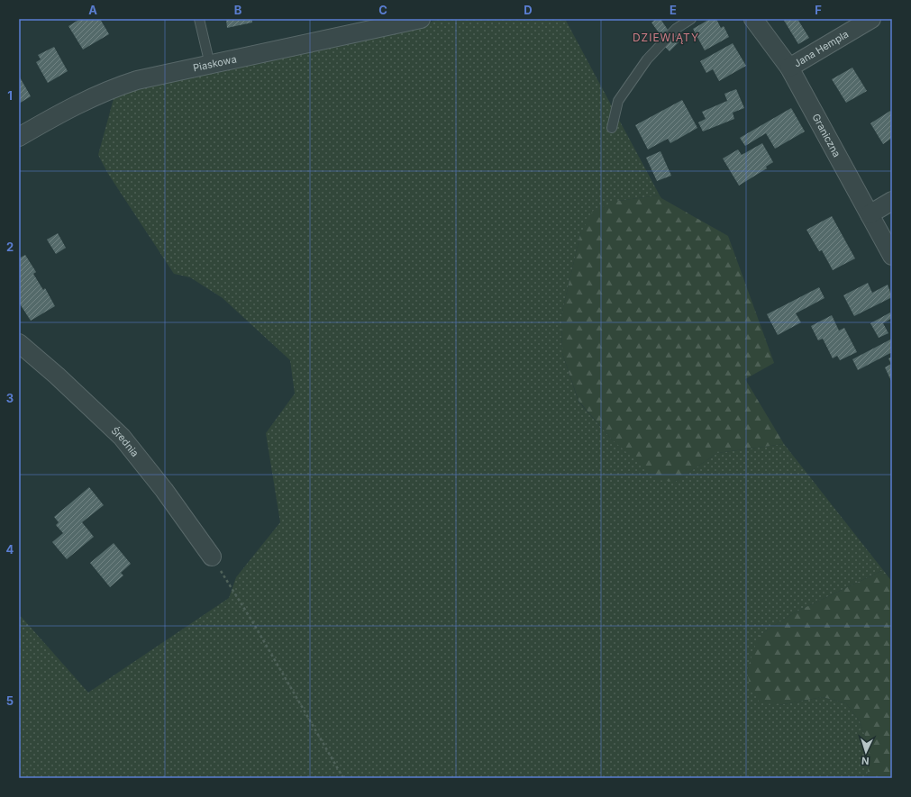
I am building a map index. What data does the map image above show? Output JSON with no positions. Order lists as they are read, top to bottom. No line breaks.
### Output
{"streets":{"street":["Jana Hempla","Piaskowa","Graniczna","Średnia"]},"crossings":[["Jana Hempla","Graniczna"]],"districts":["DZIEWIĄTY"],"north":"bottom","grid":{"columns":["A","B","C","D","E","F"],"rows":["1","2","3","4","5"]}}
